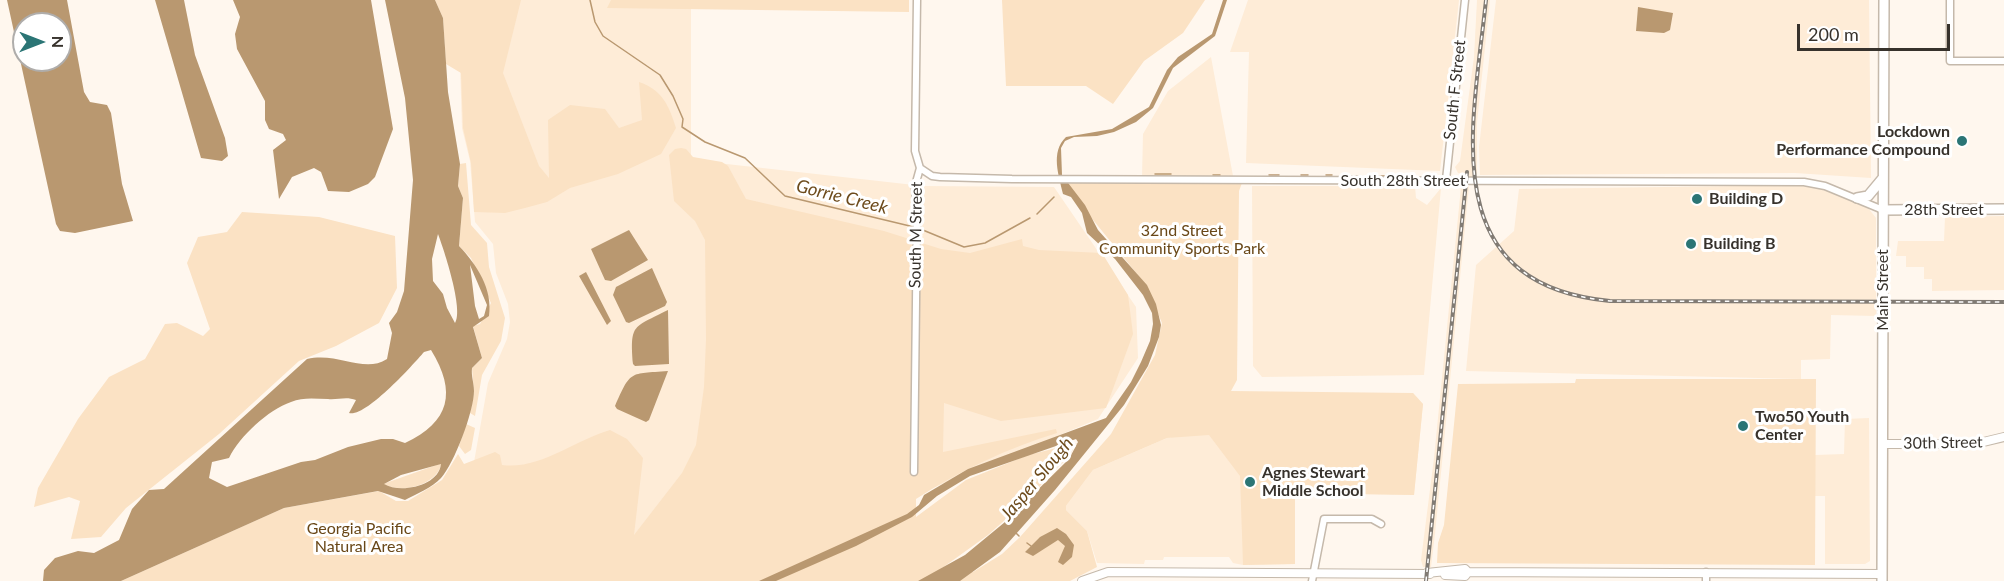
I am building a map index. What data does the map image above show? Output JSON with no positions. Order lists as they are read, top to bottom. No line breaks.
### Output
{"streets":{"main road":["28th Street","Main Street"],"street":["South F Street","South 28th Street","South M Street","30th Street"]},"crossings":[["South F Street","South 28th Street"],["South 28th Street","28th Street"],["South 28th Street","South M Street"],["South 28th Street","Main Street"],["28th Street","Main Street"],["Main Street","30th Street"]],"water":["Gorrie Creek","Jasper Slough"],"parks":["32nd Street Community Sports Park","Georgia Pacific Natural Area"],"places":["Lockdown Performance Compound","Building D","Building B","Two50 Youth Center","Agnes Stewart Middle School"],"scale_bar":"200 m","north":"right"}
